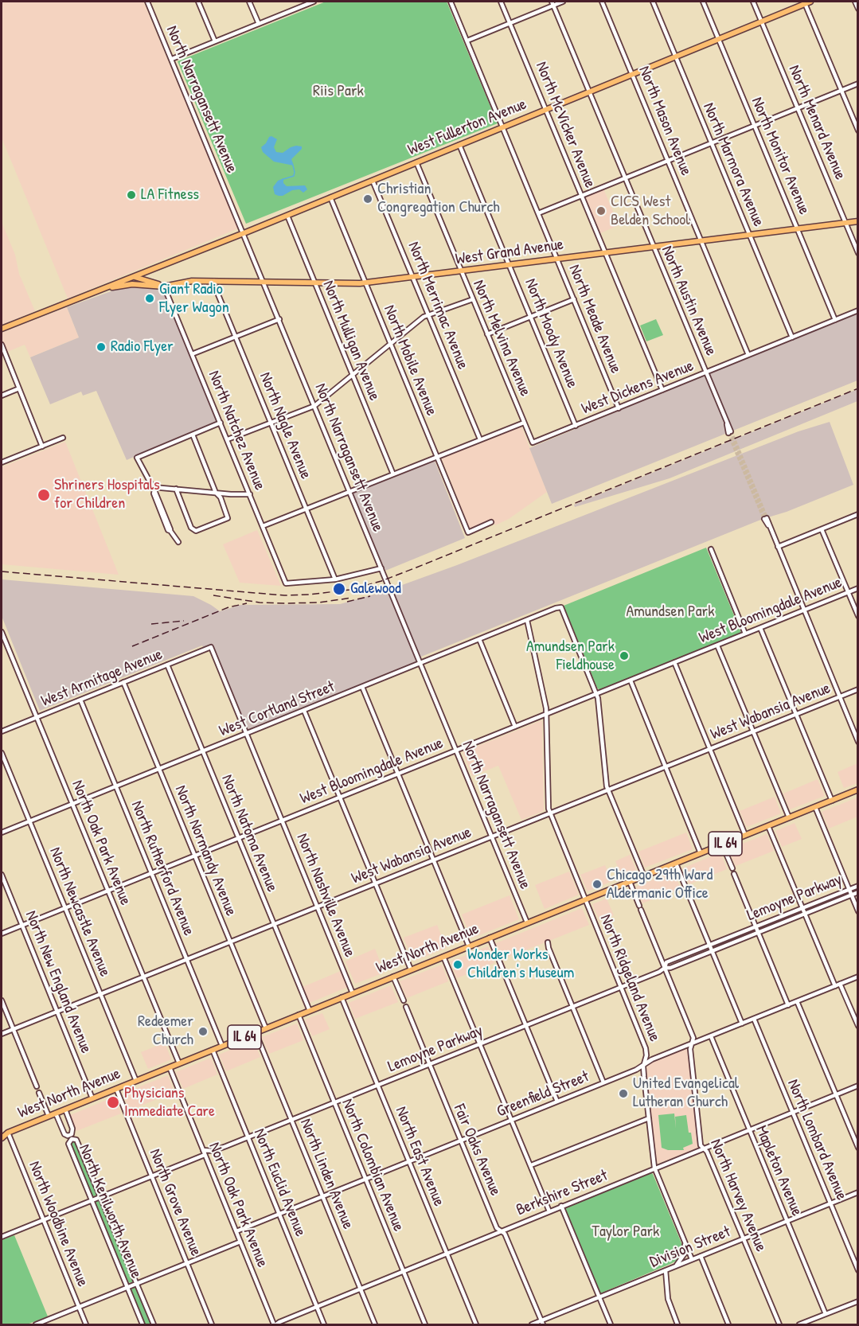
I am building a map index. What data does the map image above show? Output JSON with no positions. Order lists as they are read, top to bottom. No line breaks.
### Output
{"streets":{"main road":["West Fullerton Avenue","West Grand Avenue","IL 64","West North Avenue"],"street":["North Narragansett Avenue","North Mason Avenue","North Menard Avenue","North McVicker Avenue","North Monitor Avenue","North Marmora Avenue","North Austin Avenue","North Merrimac Avenue","North Meade Avenue","North Moody Avenue","North Melvina Avenue","North Mulligan Avenue","North Mobile Avenue","West Dickens Avenue","North Nagle Avenue","North Natchez Avenue","West Bloomingdale Avenue","West Armitage Avenue","West Cortland Street","West Wabansia Avenue","North Natoma Avenue","North Oak Park Avenue","North Normandy Avenue","North Rutherford Avenue","North Nashville Avenue","Lemoyne Parkway","North Newcastle Avenue","North Ridgeland Avenue","North New England Avenue","Greenfield Street","North Lombard Avenue","Fair Oaks Avenue","North East Avenue","North Colombian Avenue","Mapleton Avenue","North Linden Avenue","North Euclid Avenue","Berkshire Street","North Harvey Avenue","North Grove Avenue","North Kenilworth Avenue","North Woodbine Avenue","Division Street"]},"crossings":[["North Narragansett Avenue","West Fullerton Avenue"],["North Narragansett Avenue","West Grand Avenue"],["North Narragansett Avenue","West Bloomingdale Avenue"],["North Narragansett Avenue","West Cortland Street"],["North Narragansett Avenue","West Wabansia Avenue"],["North Narragansett Avenue","West North Avenue"],["North Mason Avenue","West Fullerton Avenue"],["North Mason Avenue","West Grand Avenue"],["North Mason Avenue","West Dickens Avenue"],["North Menard Avenue","West Fullerton Avenue"],["North Menard Avenue","West Grand Avenue"],["North McVicker Avenue","West Fullerton Avenue"],["North McVicker Avenue","West Grand Avenue"],["North McVicker Avenue","West Dickens Avenue"],["West Fullerton Avenue","North Monitor Avenue"],["West Fullerton Avenue","North Marmora Avenue"],["West Fullerton Avenue","West Grand Avenue"],["West Fullerton Avenue","North Austin Avenue"],["West Fullerton Avenue","North Merrimac Avenue"],["West Fullerton Avenue","North Meade Avenue"],["West Fullerton Avenue","North Moody Avenue"],["West Fullerton Avenue","North Melvina Avenue"],["West Fullerton Avenue","North Mulligan Avenue"],["West Fullerton Avenue","North Mobile Avenue"],["North Monitor Avenue","West Grand Avenue"],["North Monitor Avenue","West Dickens Avenue"],["North Marmora Avenue","West Grand Avenue"],["North Marmora Avenue","West Dickens Avenue"],["West Grand Avenue","North Austin Avenue"],["West Grand Avenue","North Merrimac Avenue"],["West Grand Avenue","North Meade Avenue"],["West Grand Avenue","North Moody Avenue"],["West Grand Avenue","North Melvina Avenue"],["West Grand Avenue","North Mulligan Avenue"],["West Grand Avenue","North Mobile Avenue"],["West Grand Avenue","North Nagle Avenue"],["West Grand Avenue","North Natchez Avenue"],["North Austin Avenue","West Dickens Avenue"],["North Meade Avenue","West Dickens Avenue"],["North Moody Avenue","West Dickens Avenue"],["North Melvina Avenue","West Dickens Avenue"],["North Nagle Avenue","North Natchez Avenue"],["West Bloomingdale Avenue","West Cortland Street"],["West Bloomingdale Avenue","North Natoma Avenue"],["West Bloomingdale Avenue","North Oak Park Avenue"],["West Bloomingdale Avenue","North Normandy Avenue"],["West Bloomingdale Avenue","North Rutherford Avenue"],["West Bloomingdale Avenue","North Nashville Avenue"],["West Bloomingdale Avenue","North Newcastle Avenue"],["West Bloomingdale Avenue","North New England Avenue"],["West Armitage Avenue","North Natoma Avenue"],["West Armitage Avenue","North Oak Park Avenue"],["West Armitage Avenue","North Normandy Avenue"],["West Armitage Avenue","North Rutherford Avenue"],["West Armitage Avenue","North Nashville Avenue"],["West Cortland Street","North Natoma Avenue"],["West Cortland Street","North Oak Park Avenue"],["West Cortland Street","North Normandy Avenue"],["West Cortland Street","North Rutherford Avenue"],["West Cortland Street","North Nashville Avenue"],["West Cortland Street","North Newcastle Avenue"],["West Wabansia Avenue","North Natoma Avenue"],["West Wabansia Avenue","North Oak Park Avenue"],["West Wabansia Avenue","North Normandy Avenue"],["West Wabansia Avenue","North Rutherford Avenue"],["West Wabansia Avenue","North Nashville Avenue"],["West Wabansia Avenue","North Newcastle Avenue"],["West Wabansia Avenue","North New England Avenue"],["North Natoma Avenue","West North Avenue"],["North Oak Park Avenue","Lemoyne Parkway"],["North Oak Park Avenue","West North Avenue"],["North Oak Park Avenue","Greenfield Street"],["North Oak Park Avenue","Berkshire Street"],["North Normandy Avenue","West North Avenue"],["North Rutherford Avenue","West North Avenue"],["North Nashville Avenue","West North Avenue"],["Lemoyne Parkway","North Ridgeland Avenue"],["Lemoyne Parkway","Fair Oaks Avenue"],["Lemoyne Parkway","North East Avenue"],["Lemoyne Parkway","North Colombian Avenue"],["Lemoyne Parkway","North Linden Avenue"],["Lemoyne Parkway","North Euclid Avenue"],["Lemoyne Parkway","North Harvey Avenue"],["North Newcastle Avenue","West North Avenue"],["West North Avenue","North Ridgeland Avenue"],["West North Avenue","North New England Avenue"],["West North Avenue","North East Avenue"],["West North Avenue","North Colombian Avenue"],["West North Avenue","North Linden Avenue"],["West North Avenue","North Euclid Avenue"],["West North Avenue","North Harvey Avenue"],["West North Avenue","North Grove Avenue"],["West North Avenue","North Kenilworth Avenue"],["West North Avenue","North Woodbine Avenue"],["North Ridgeland Avenue","Greenfield Street"],["North Ridgeland Avenue","Berkshire Street"],["North Ridgeland Avenue","Division Street"],["Greenfield Street","North Lombard Avenue"],["Greenfield Street","Fair Oaks Avenue"],["Greenfield Street","North East Avenue"],["Greenfield Street","North Colombian Avenue"],["Greenfield Street","Mapleton Avenue"],["Greenfield Street","North Linden Avenue"],["Greenfield Street","North Euclid Avenue"],["Greenfield Street","North Harvey Avenue"],["North Lombard Avenue","Berkshire Street"],["North Lombard Avenue","Division Street"],["Fair Oaks Avenue","Berkshire Street"],["Fair Oaks Avenue","Division Street"],["North East Avenue","Berkshire Street"],["North Colombian Avenue","Berkshire Street"],["Mapleton Avenue","Berkshire Street"],["Mapleton Avenue","Division Street"],["North Linden Avenue","Berkshire Street"],["North Euclid Avenue","Berkshire Street"],["Berkshire Street","North Harvey Avenue"],["North Harvey Avenue","Division Street"]],"parks":["Riis Park","Amundsen Park","Taylor Park"],"places":["LA Fitness","Christian Congregation Church","CICS West Belden School","Giant Radio Flyer Wagon","Radio Flyer","Shriners Hospitals for Children","Galewood","Amundsen Park Fieldhouse","Chicago 29th Ward Aldermanic Office","Wonder Works Children's Museum","Redeemer Church","United Evangelical Lutheran Church","Physicians Immediate Care"]}
